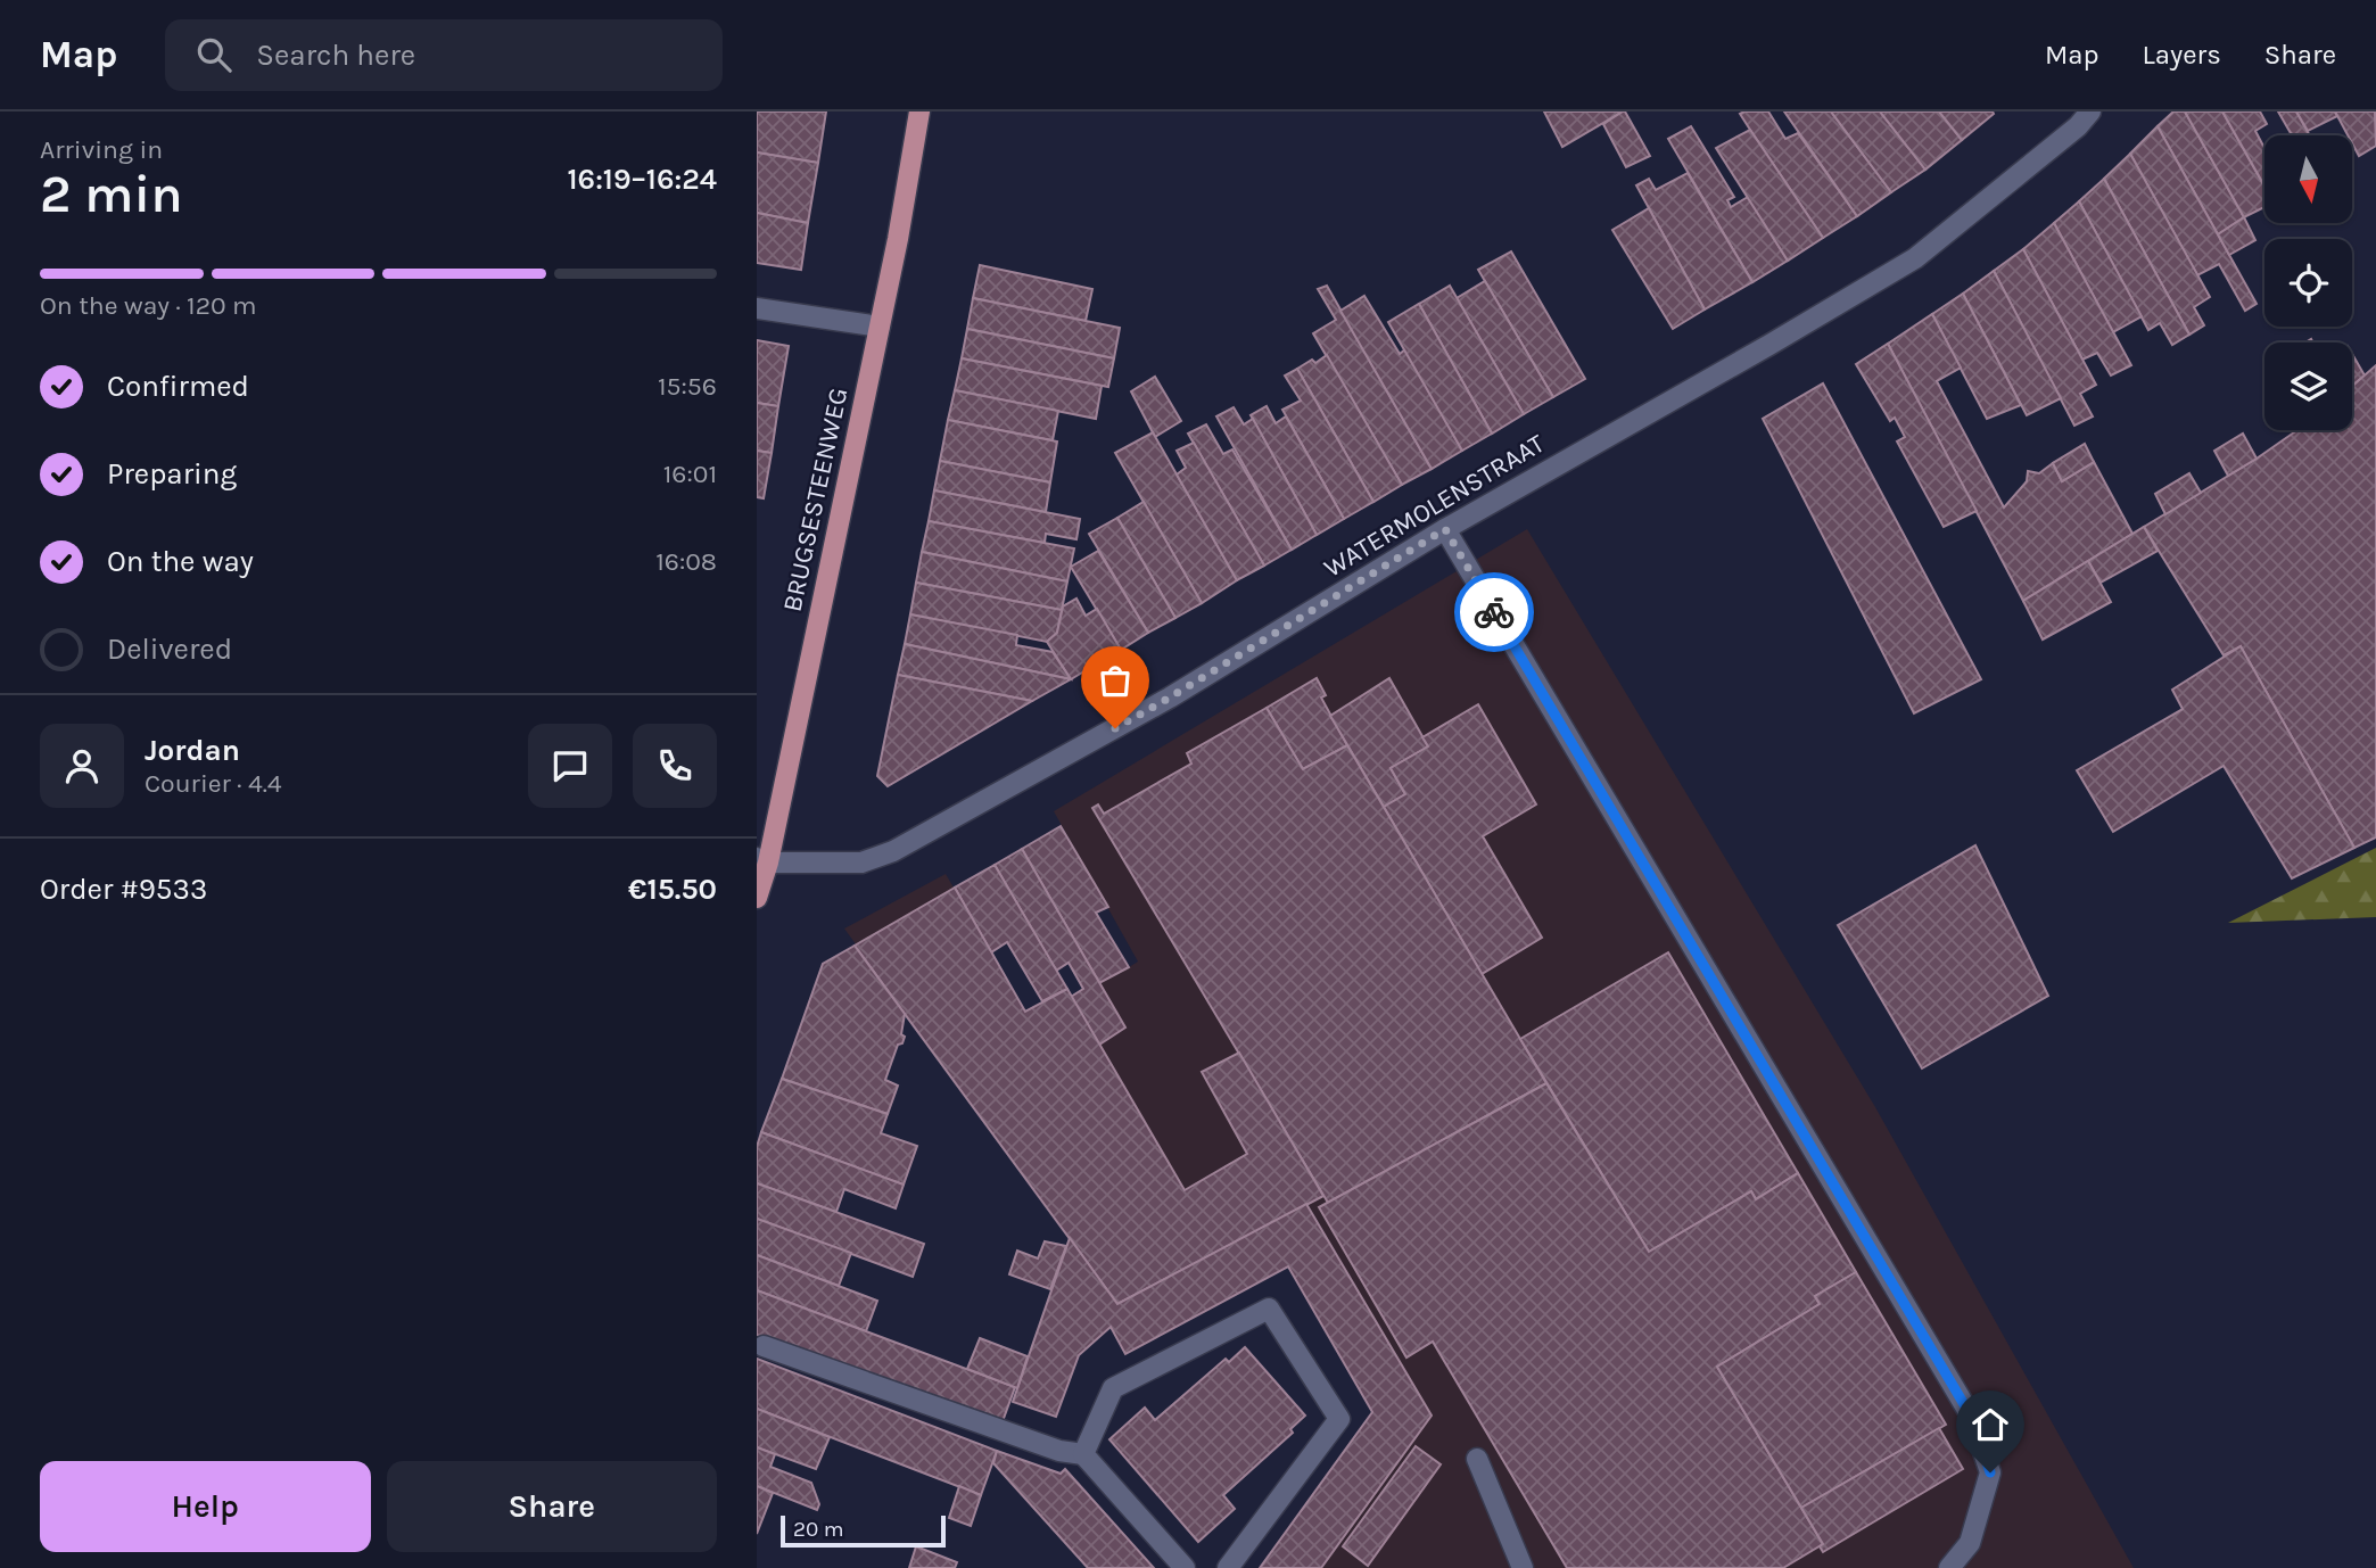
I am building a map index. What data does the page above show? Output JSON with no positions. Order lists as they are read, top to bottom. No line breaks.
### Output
{"streets":{"main road":["BRUGSESTEENWEG"],"street":["WATERMOLENSTRAAT"]},"crossings":[["BRUGSESTEENWEG","WATERMOLENSTRAAT"]],"scale_bar":"20 m","north":"bottom","page":{"header":"Map","search":"Search here","nav":["Map","Layers","Share"],"heading":["2 min","Arriving in","16:19–16:24"],"panel":["Jordan","Courier · 4.4","Order #9533","€15.50"],"bar":"On the way · 120 m","list":[["Confirmed","15:56"],["Preparing","16:01"],["On the way","16:08"],"Delivered"],"buttons":["Help","Share"],"scale":"20 m"}}
